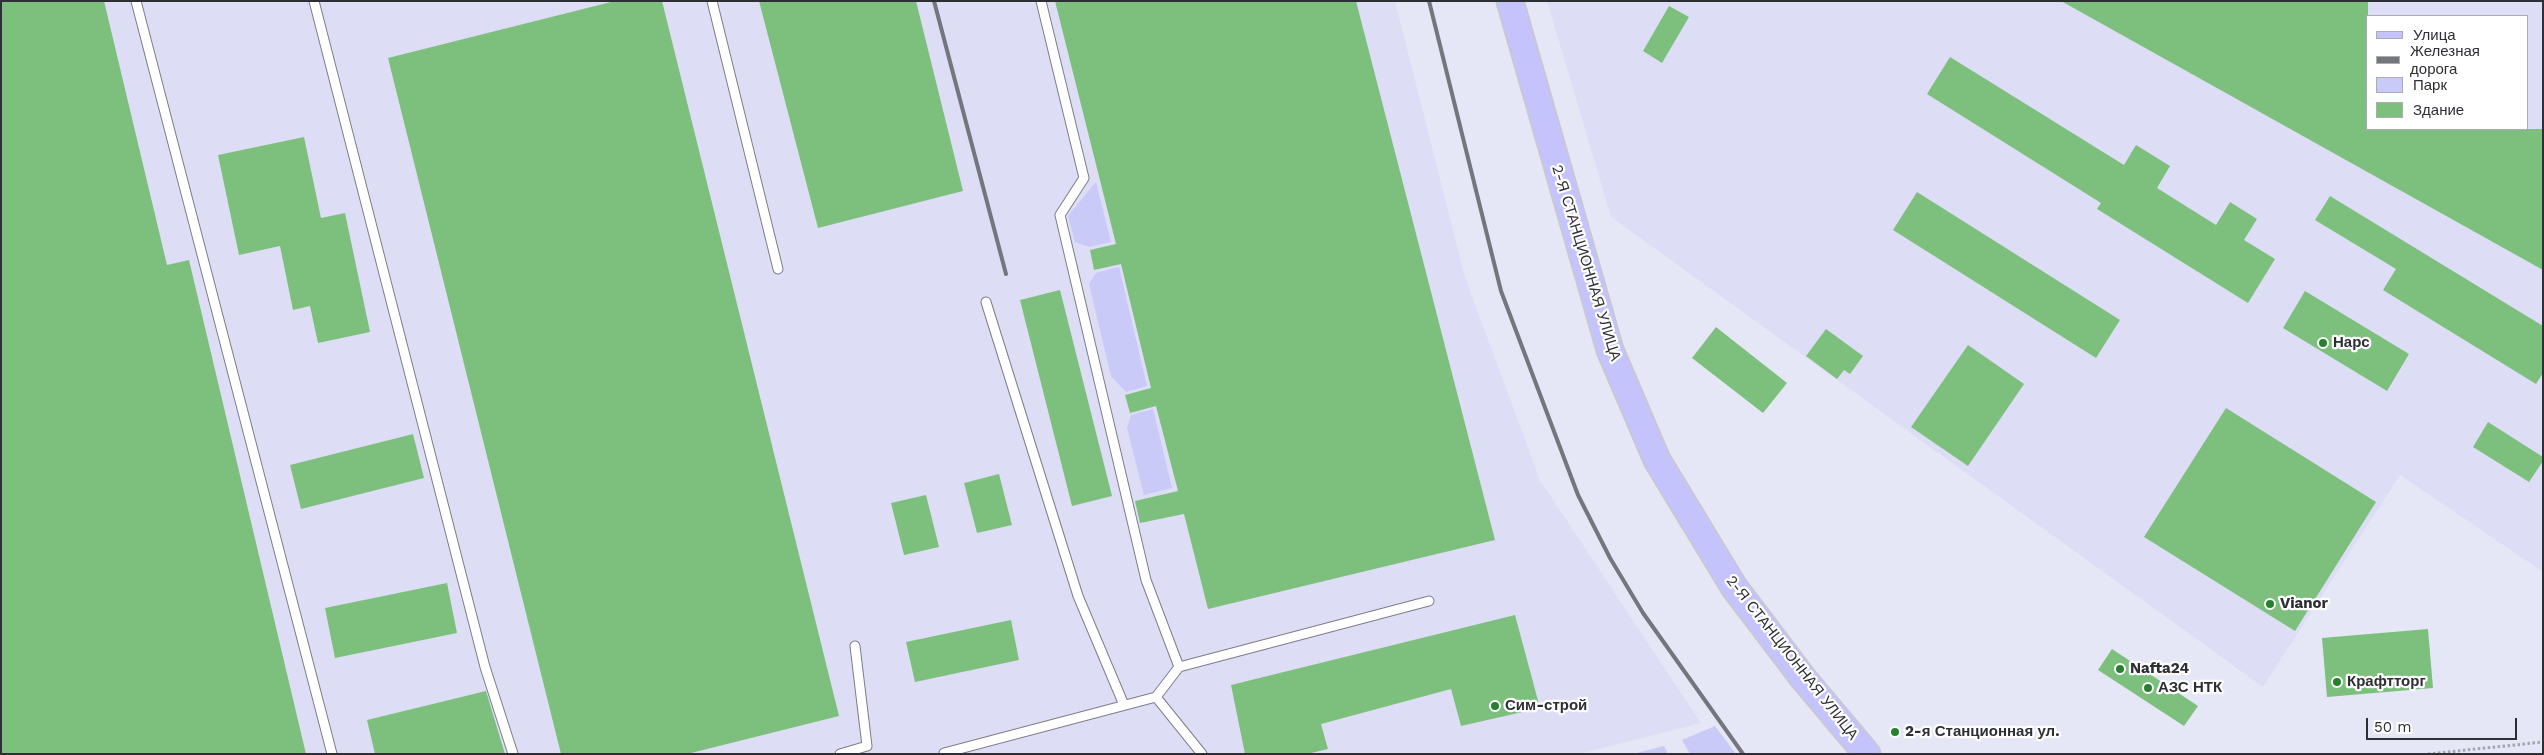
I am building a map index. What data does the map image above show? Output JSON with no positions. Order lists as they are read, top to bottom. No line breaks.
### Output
{"streets":{"main road":["2-Я СТАНЦИОННАЯ УЛИЦА"]},"places":["Нарс","Vianor","Nafta24","Крафтторг","АЗС НТК","Сим-строй","2-я Станционная ул."],"legend":["Улица","Железная дорога","Парк","Здание"],"scale_bar":"50 m"}
